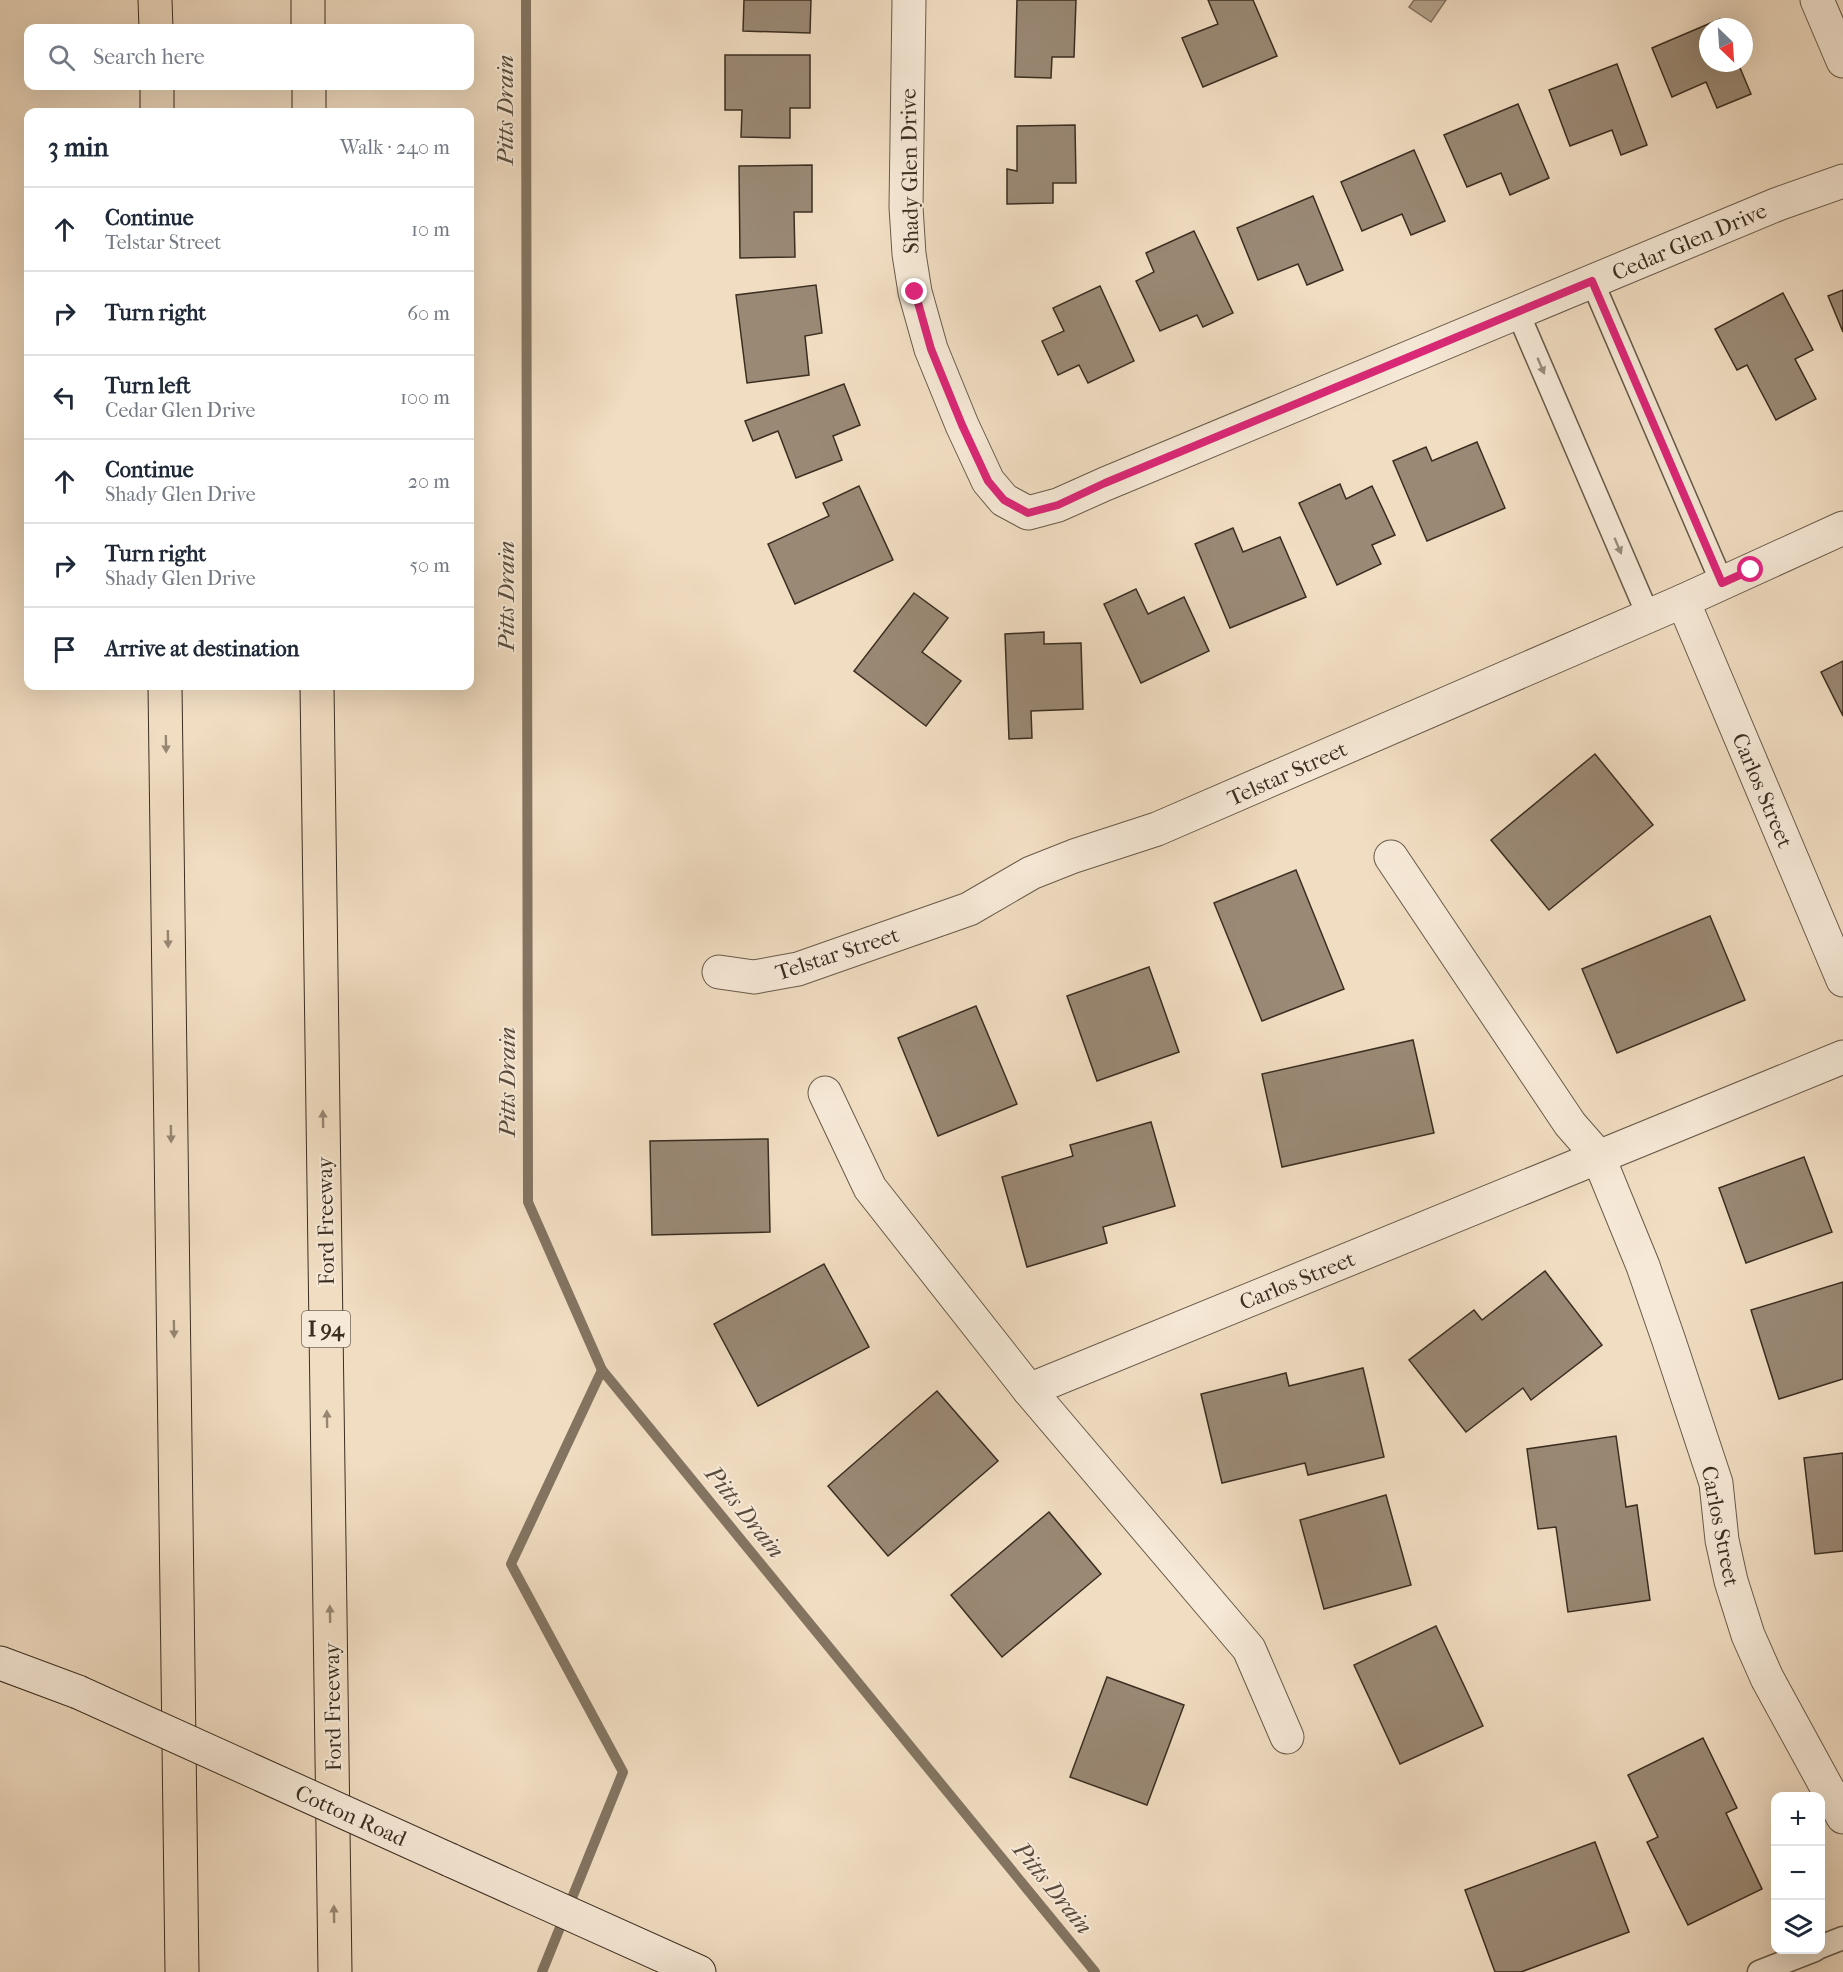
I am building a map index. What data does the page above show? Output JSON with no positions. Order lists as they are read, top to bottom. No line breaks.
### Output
{"streets":{"highway":["Ford Freeway","I 94"],"street":["Shady Glen Drive","Cedar Glen Drive","Telstar Street","Carlos Street","Cotton Road"]},"crossings":[["Shady Glen Drive","Cedar Glen Drive"],["Telstar Street","Carlos Street"]],"water":["Pitts Drain"],"north":"bottom right","page":{"search":"Search here","heading":["3 min","Walk · 240 m"],"list":[["Continue","Telstar Street","10 m"],["Turn right","60 m"],["Turn left","Cedar Glen Drive","100 m"],["Continue","Shady Glen Drive","20 m"],["Turn right","Shady Glen Drive","50 m"],"Arrive at destination"],"map_buttons":["+","−"]}}
